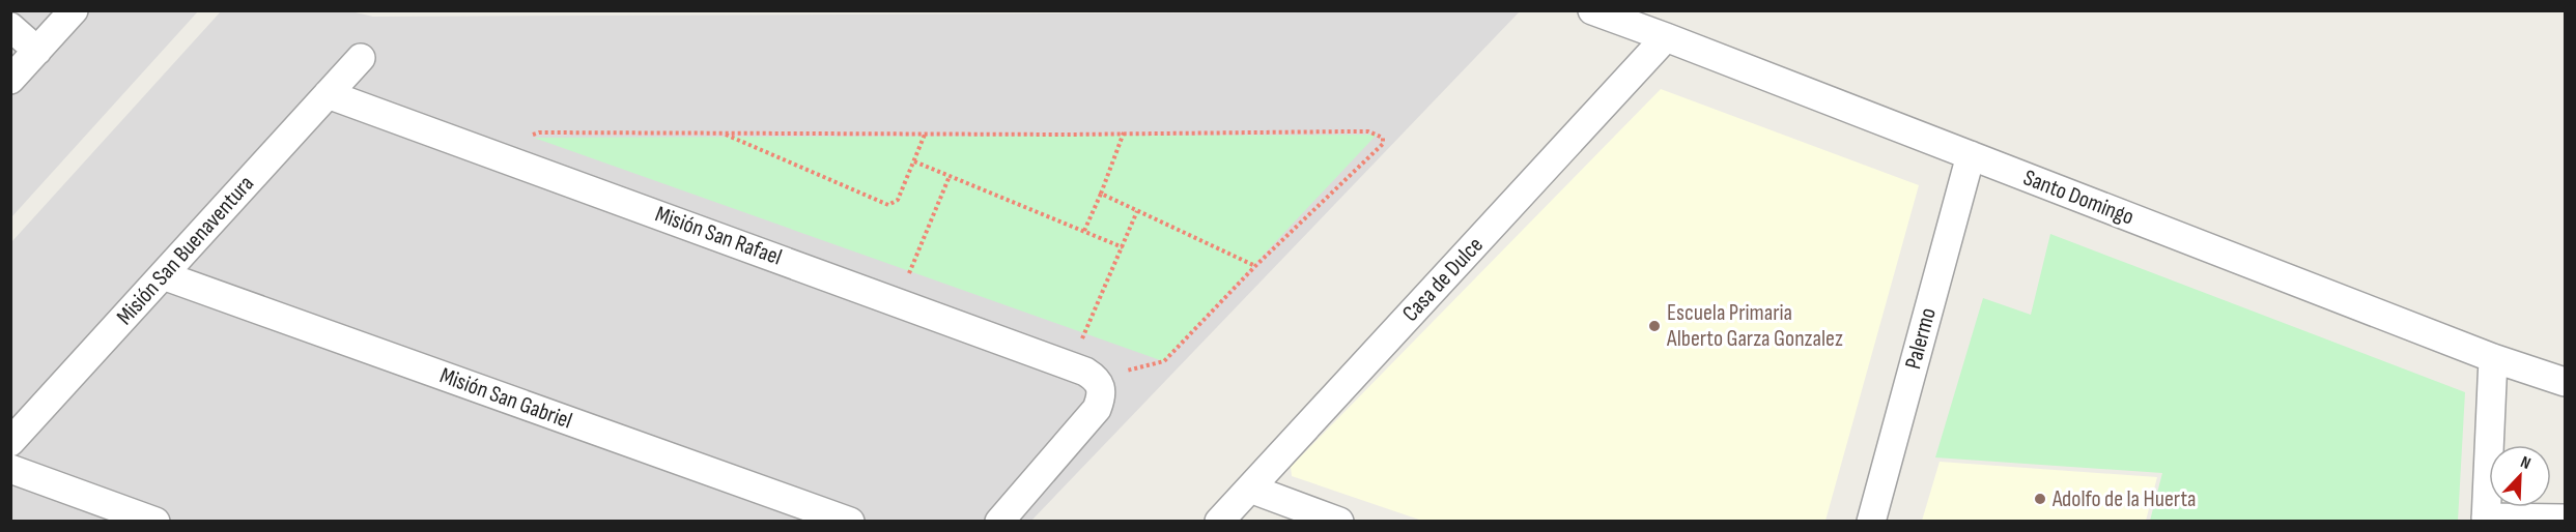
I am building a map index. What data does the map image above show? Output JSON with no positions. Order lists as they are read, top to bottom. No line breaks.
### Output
{"streets":{"street":["Santo Domingo","Misión San Rafael","Misión San Buenaventura","Casa de Dulce","Palermo","Misión San Gabriel"]},"crossings":[["Santo Domingo","Casa de Dulce"],["Santo Domingo","Palermo"],["Misión San Rafael","Misión San Buenaventura"],["Misión San Buenaventura","Misión San Gabriel"]],"places":["Escuela Primaria Alberto Garza Gonzalez","Adolfo de la Huerta"],"north":"top right"}
